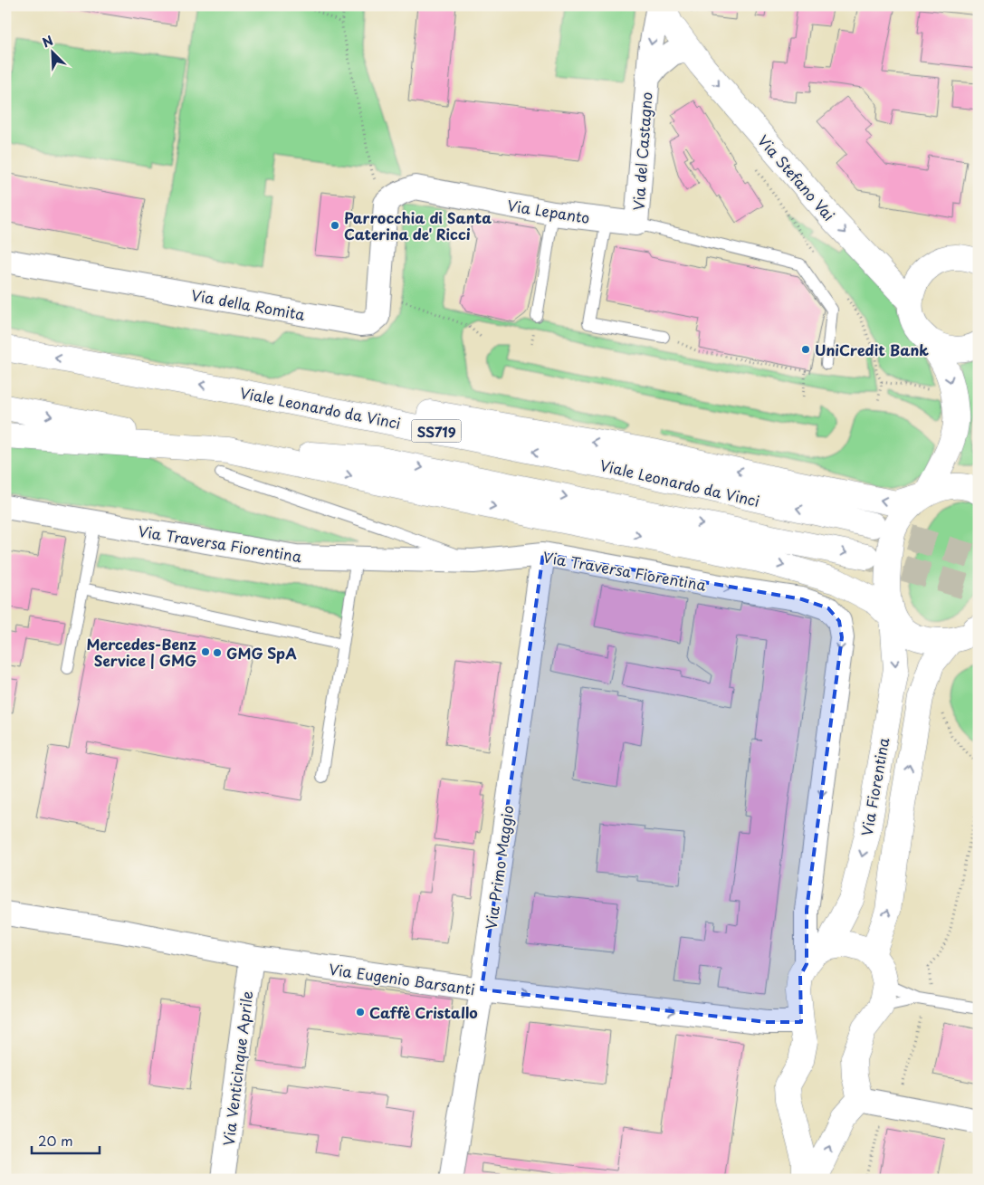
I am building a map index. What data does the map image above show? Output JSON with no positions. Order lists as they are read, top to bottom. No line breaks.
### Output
{"streets":{"main road":["Via Stefano Vai","Viale Leonardo da Vinci","SS719","Via Fiorentina"],"street":["Via del Castagno","Via Lepanto","Via della Romita","Via Traversa Fiorentina","Via Primo Maggio","Via Eugenio Barsanti","Via Venticinque Aprile"]},"crossings":[["Via del Castagno","Via Stefano Vai"],["Via del Castagno","Via Lepanto"],["Via Lepanto","Via della Romita"],["Via Traversa Fiorentina","Via Fiorentina"],["Via Traversa Fiorentina","Via Primo Maggio"],["Via Fiorentina","Via Eugenio Barsanti"],["Via Primo Maggio","Via Eugenio Barsanti"],["Via Eugenio Barsanti","Via Venticinque Aprile"]],"one_way":["Via Stefano Vai","Via Eugenio Barsanti"],"places":["Parrocchia di Santa Caterina de' Ricci","UniCredit Bank","Mercedes-Benz Service | GMG","GMG SpA","Caffè Cristallo"],"scale_bar":"20 m","north":"top left"}
